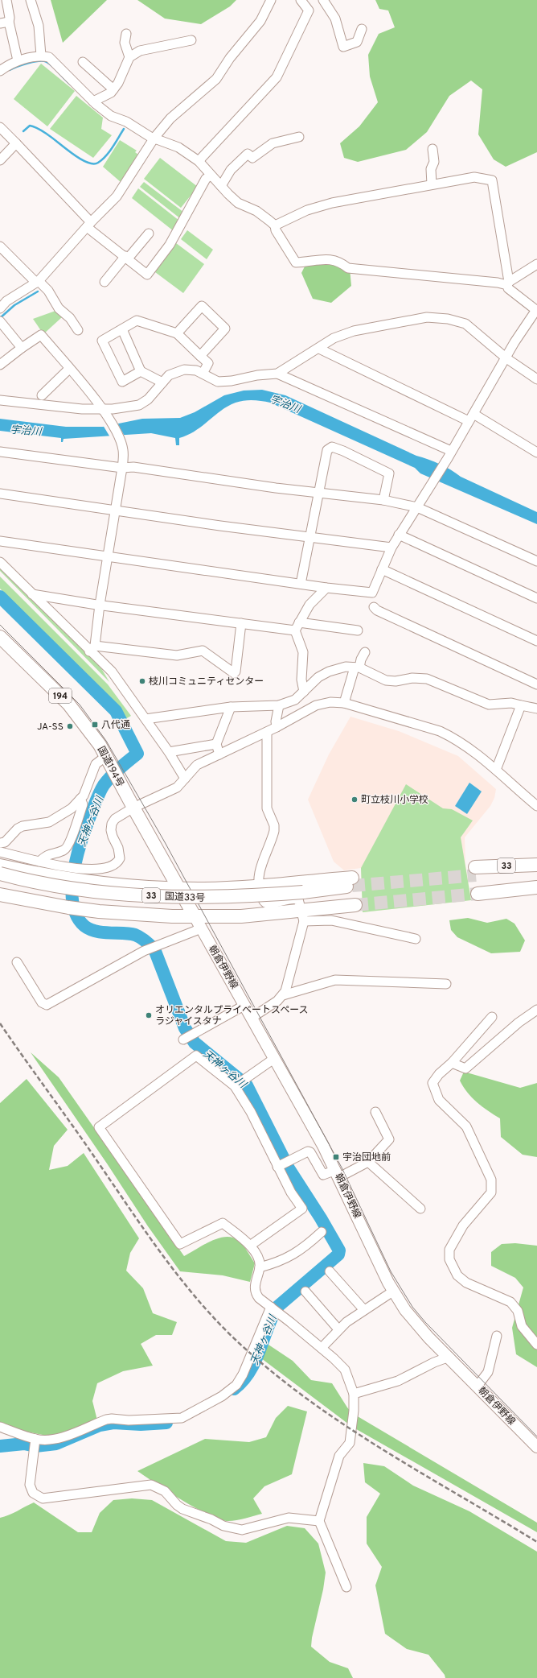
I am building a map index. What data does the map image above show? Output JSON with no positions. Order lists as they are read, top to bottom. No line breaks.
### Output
{"streets":{"highway":["194","国道194号","33","国道33号"],"main road":["朝倉伊野線"]},"crossings":[["国道194号","33"],["国道194号","朝倉伊野線"],["33","国道33号"]],"water":["宇治川","天神ヶ谷川"],"places":{"other":["枝川コミュニティセンター","JA-SS","町立枝川小学校","オリエンタルプライベートスペース ラジャイスタナ"],"transit":["八代通","宇治団地前"]}}
